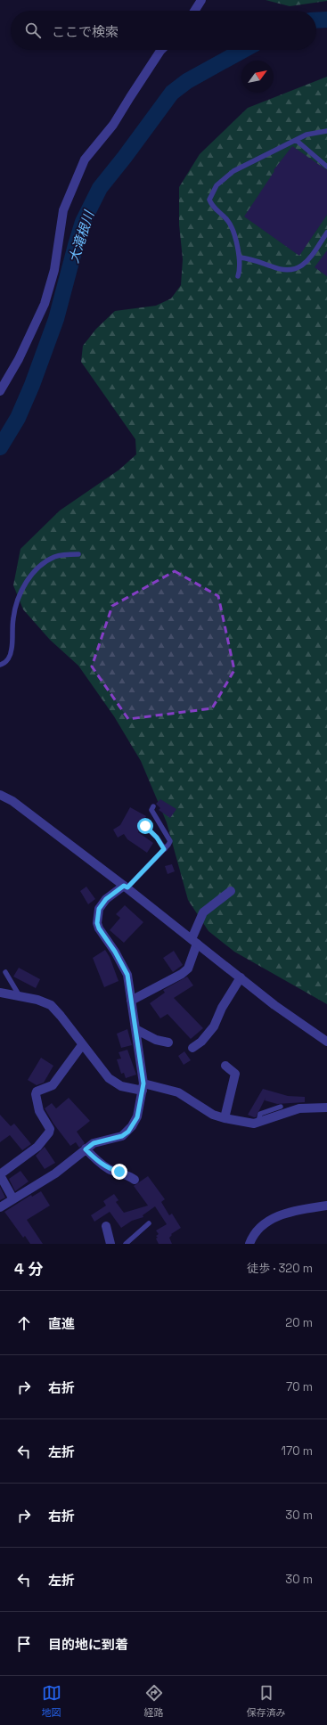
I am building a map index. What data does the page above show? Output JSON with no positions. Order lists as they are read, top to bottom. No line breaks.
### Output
{"water":["大滝根川"],"north":"top right","page":{"search":"ここで検索","heading":["4 分","徒歩 · 320 m"],"list":[["直進","20 m"],["右折","70 m"],["左折","170 m"],["右折","30 m"],["左折","30 m"],"目的地に到着"],"nav":["地図","経路","保存済み"]}}
